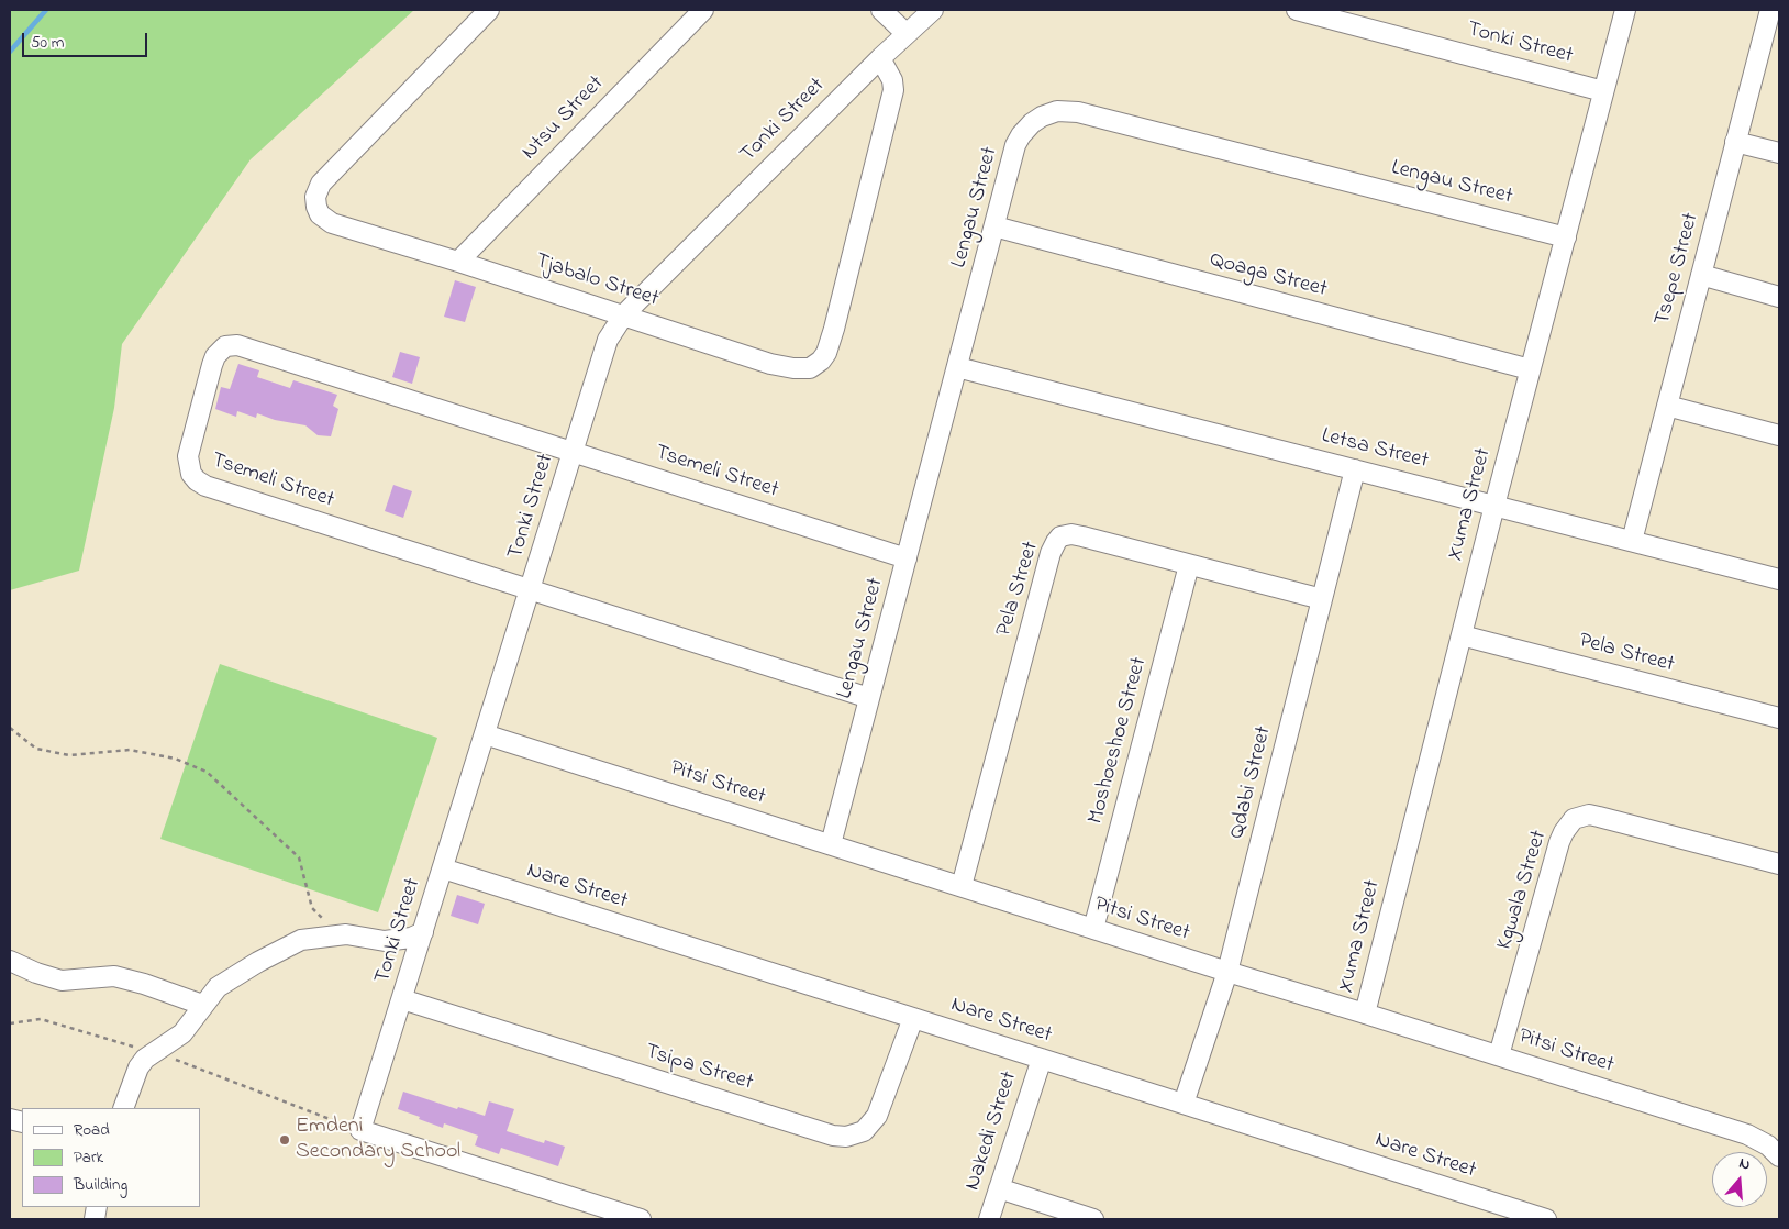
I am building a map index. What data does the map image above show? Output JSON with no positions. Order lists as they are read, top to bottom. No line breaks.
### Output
{"streets":{"street":["Tonki Street","Ntsu Street","Lengau Street","Tsepe Street","Qoaga Street","Tjabalo Street","Letsa Street","Tsemeli Street","Xuma Street","Pela Street","Moshoeshoe Street","Qdabi Street","Pitsi Street","Nare Street","Kgwala Street","Tsipa Street","Nakedi Street"]},"crossings":[["Tonki Street","Tjabalo Street"],["Tonki Street","Tsemeli Street"],["Tonki Street","Xuma Street"],["Tonki Street","Pitsi Street"],["Tonki Street","Nare Street"],["Tonki Street","Tsipa Street"],["Ntsu Street","Tjabalo Street"],["Lengau Street","Qoaga Street"],["Lengau Street","Letsa Street"],["Lengau Street","Tsemeli Street"],["Lengau Street","Xuma Street"],["Lengau Street","Pitsi Street"],["Tsepe Street","Letsa Street"],["Qoaga Street","Xuma Street"],["Letsa Street","Xuma Street"],["Letsa Street","Qdabi Street"],["Xuma Street","Pela Street"],["Xuma Street","Pitsi Street"],["Pela Street","Moshoeshoe Street"],["Pela Street","Qdabi Street"],["Pela Street","Pitsi Street"],["Moshoeshoe Street","Pitsi Street"],["Qdabi Street","Pitsi Street"],["Qdabi Street","Nare Street"],["Pitsi Street","Kgwala Street"],["Nare Street","Tsipa Street"],["Nare Street","Nakedi Street"]],"places":["Emdeni Secondary School"],"legend":["Road","Park","Building"],"scale_bar":"50 m","north":"top"}
